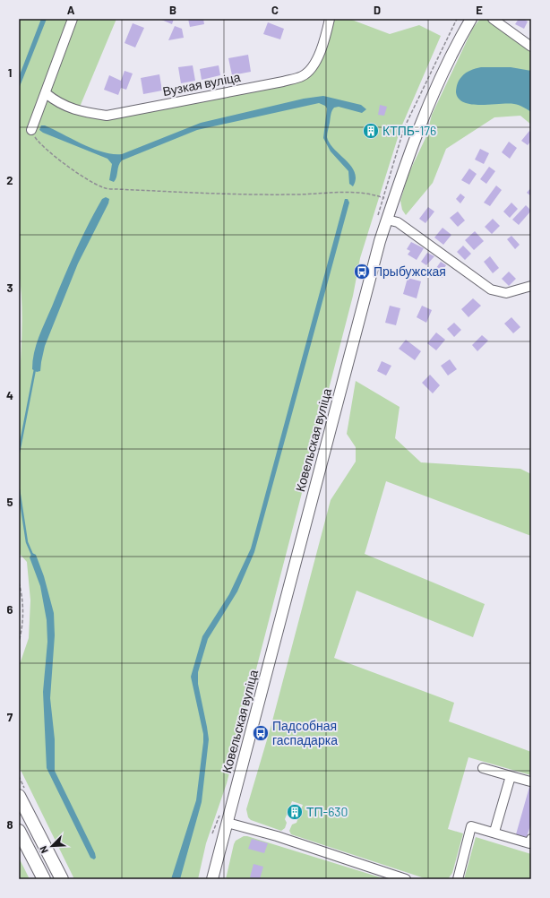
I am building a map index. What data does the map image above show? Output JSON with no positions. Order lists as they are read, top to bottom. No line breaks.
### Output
{"streets":{"main road":["Ковельская вуліца"],"street":["Вузкая вуліца"]},"places":{"building":["КТПБ-176","ТП-630"],"bus stop":["Прыбужская","Падсобная гаспадарка"]},"north":"bottom left","grid":{"columns":["A","B","C","D","E"],"rows":["1","2","3","4","5","6","7","8"]}}
